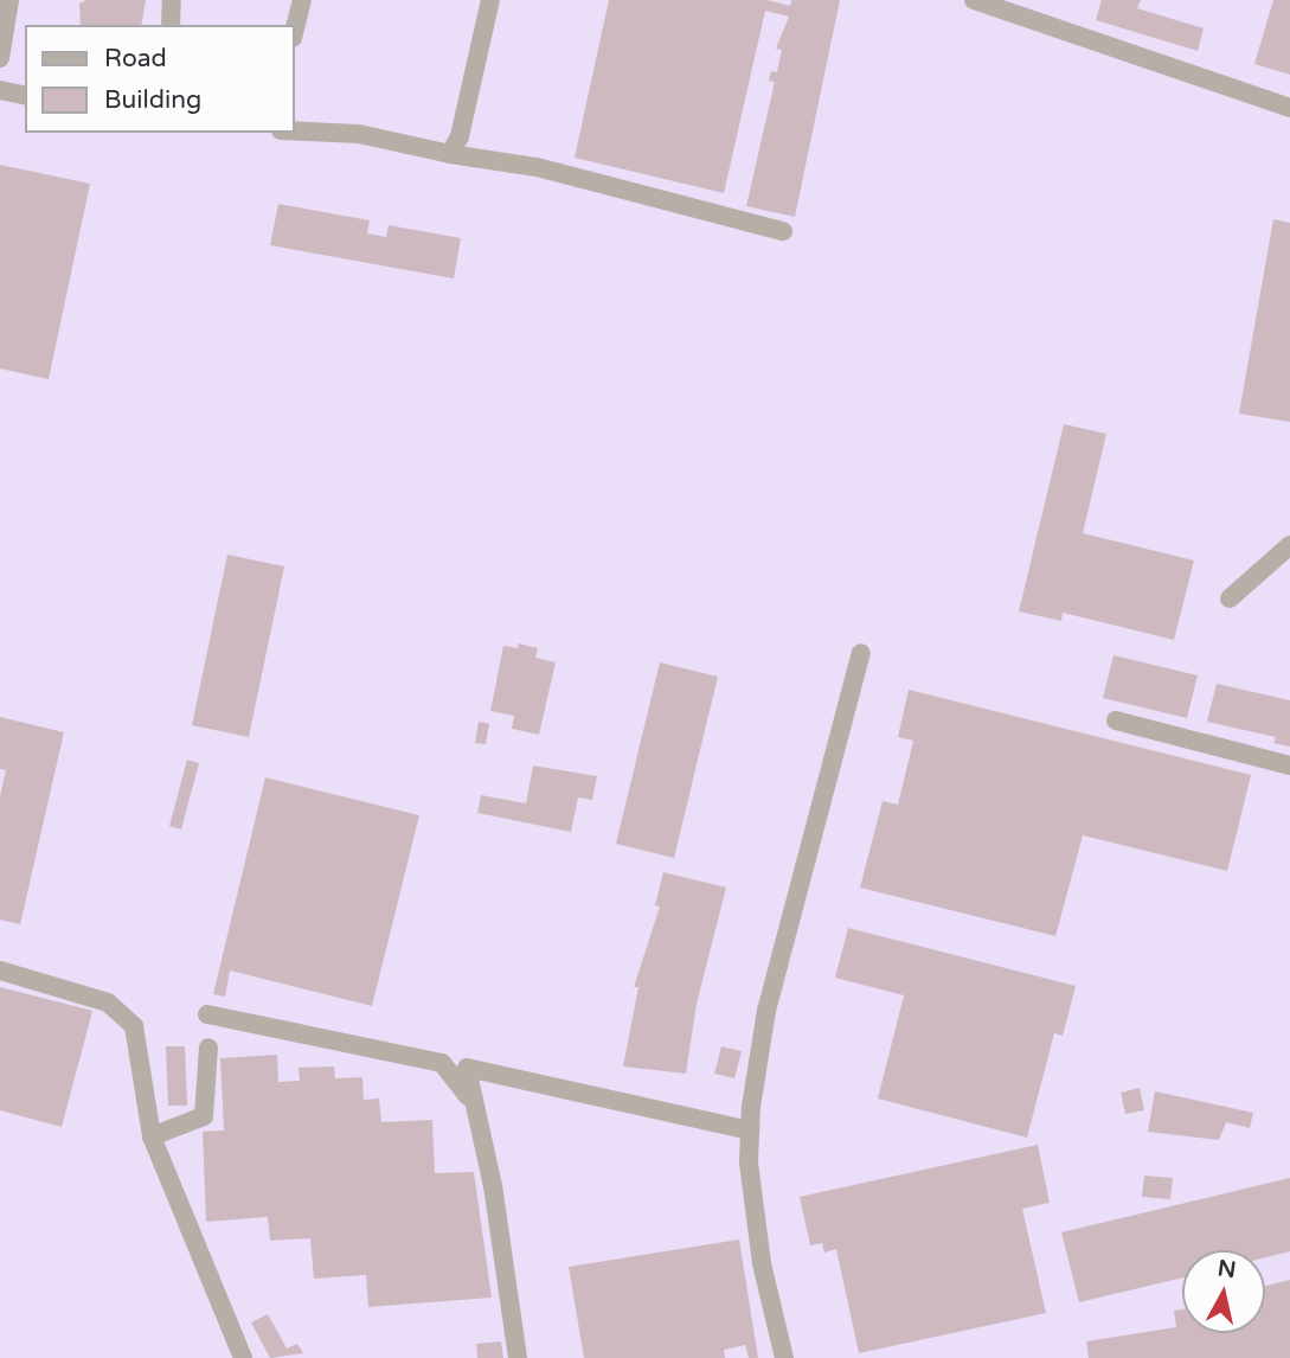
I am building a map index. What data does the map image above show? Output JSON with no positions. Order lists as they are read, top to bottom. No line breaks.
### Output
{"legend":["Road","Building"],"north":"top"}
